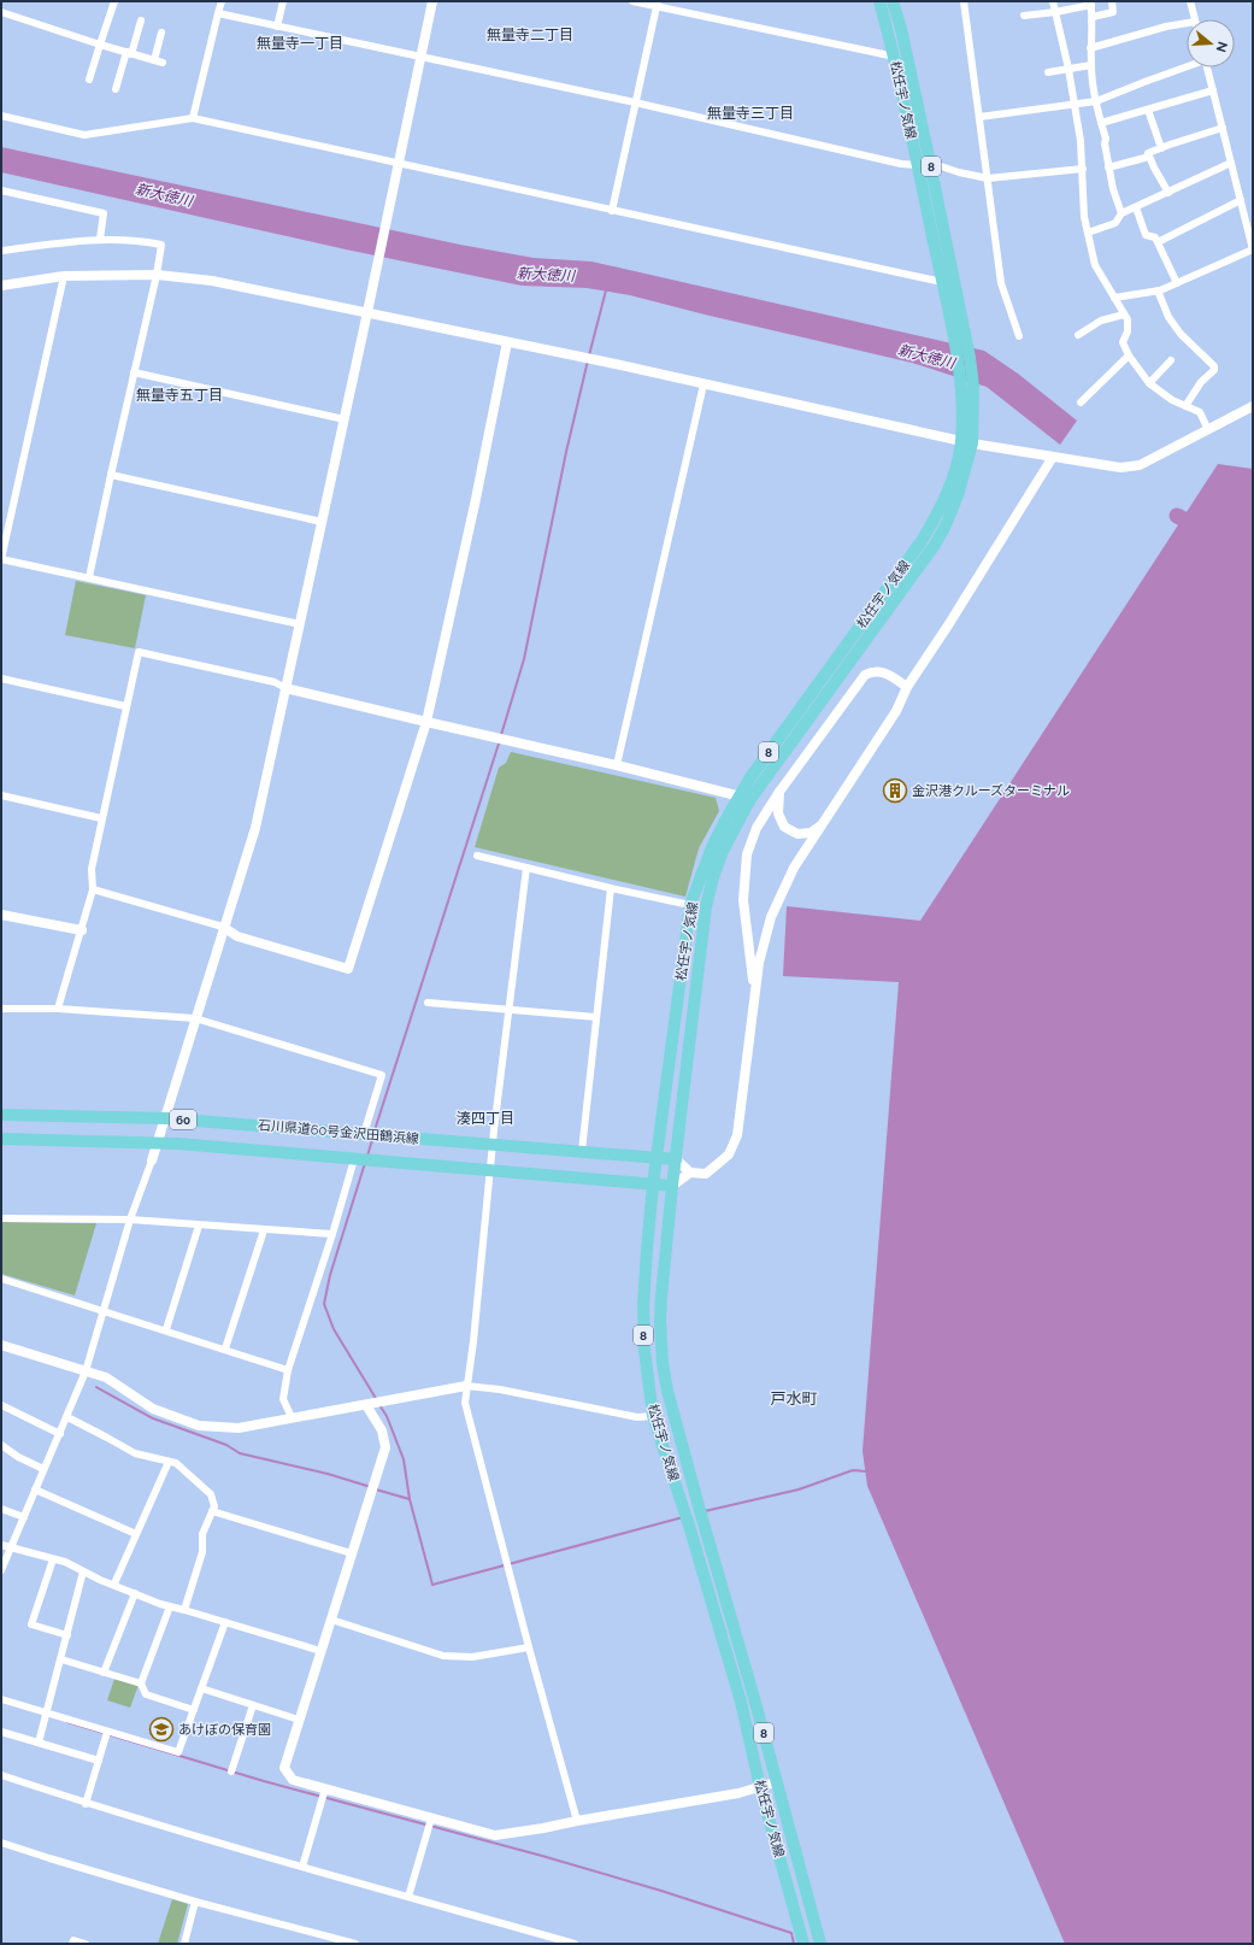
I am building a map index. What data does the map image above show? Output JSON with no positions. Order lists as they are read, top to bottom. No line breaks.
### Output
{"streets":{"main road":["松任宇ノ気線","8","60","石川県道60号金沢田鶴浜線"]},"crossings":[["松任宇ノ気線","石川県道60号金沢田鶴浜線"]],"districts":["無量寺二丁目","無量寺一丁目","無量寺三丁目","無量寺五丁目","湊四丁目","戸水町"],"water":["新大徳川"],"places":{"building":["金沢港クルーズターミナル"],"school or university":["あけぼの保育園"]},"north":"right"}
